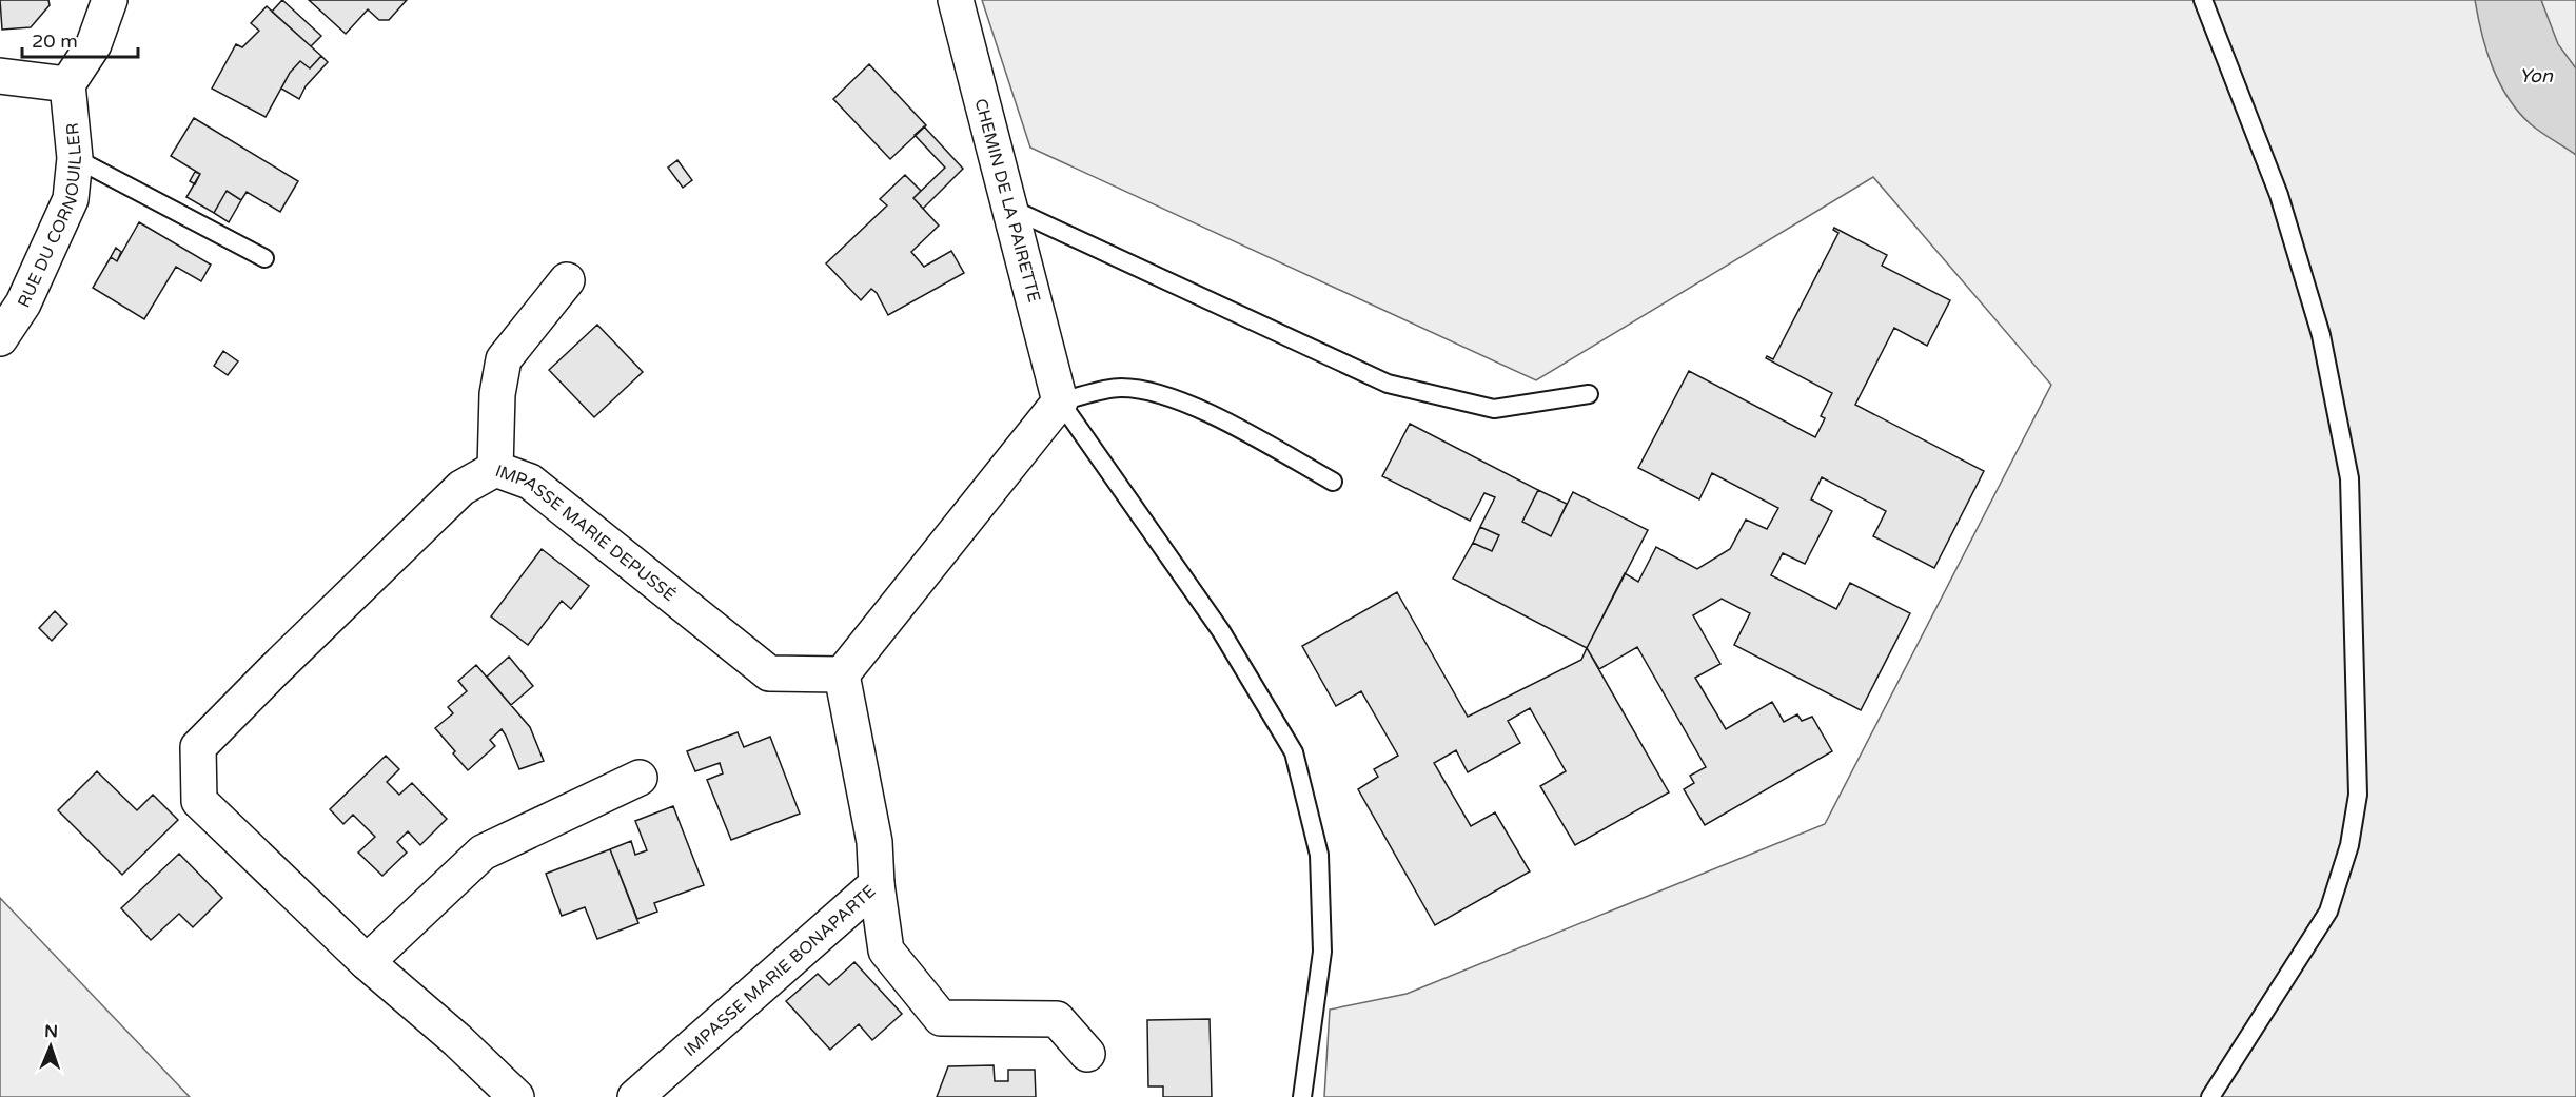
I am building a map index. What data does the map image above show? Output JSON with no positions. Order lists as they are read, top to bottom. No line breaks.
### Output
{"streets":{"street":["CHEMIN DE LA PAIRETTE","RUE DU CORNOUILLER","IMPASSE MARIE DEPUSSÉ","IMPASSE MARIE BONAPARTE"]},"crossings":[["IMPASSE MARIE DEPUSSÉ","IMPASSE MARIE BONAPARTE"]],"water":["Yon"],"scale_bar":"20 m","north":"top"}
